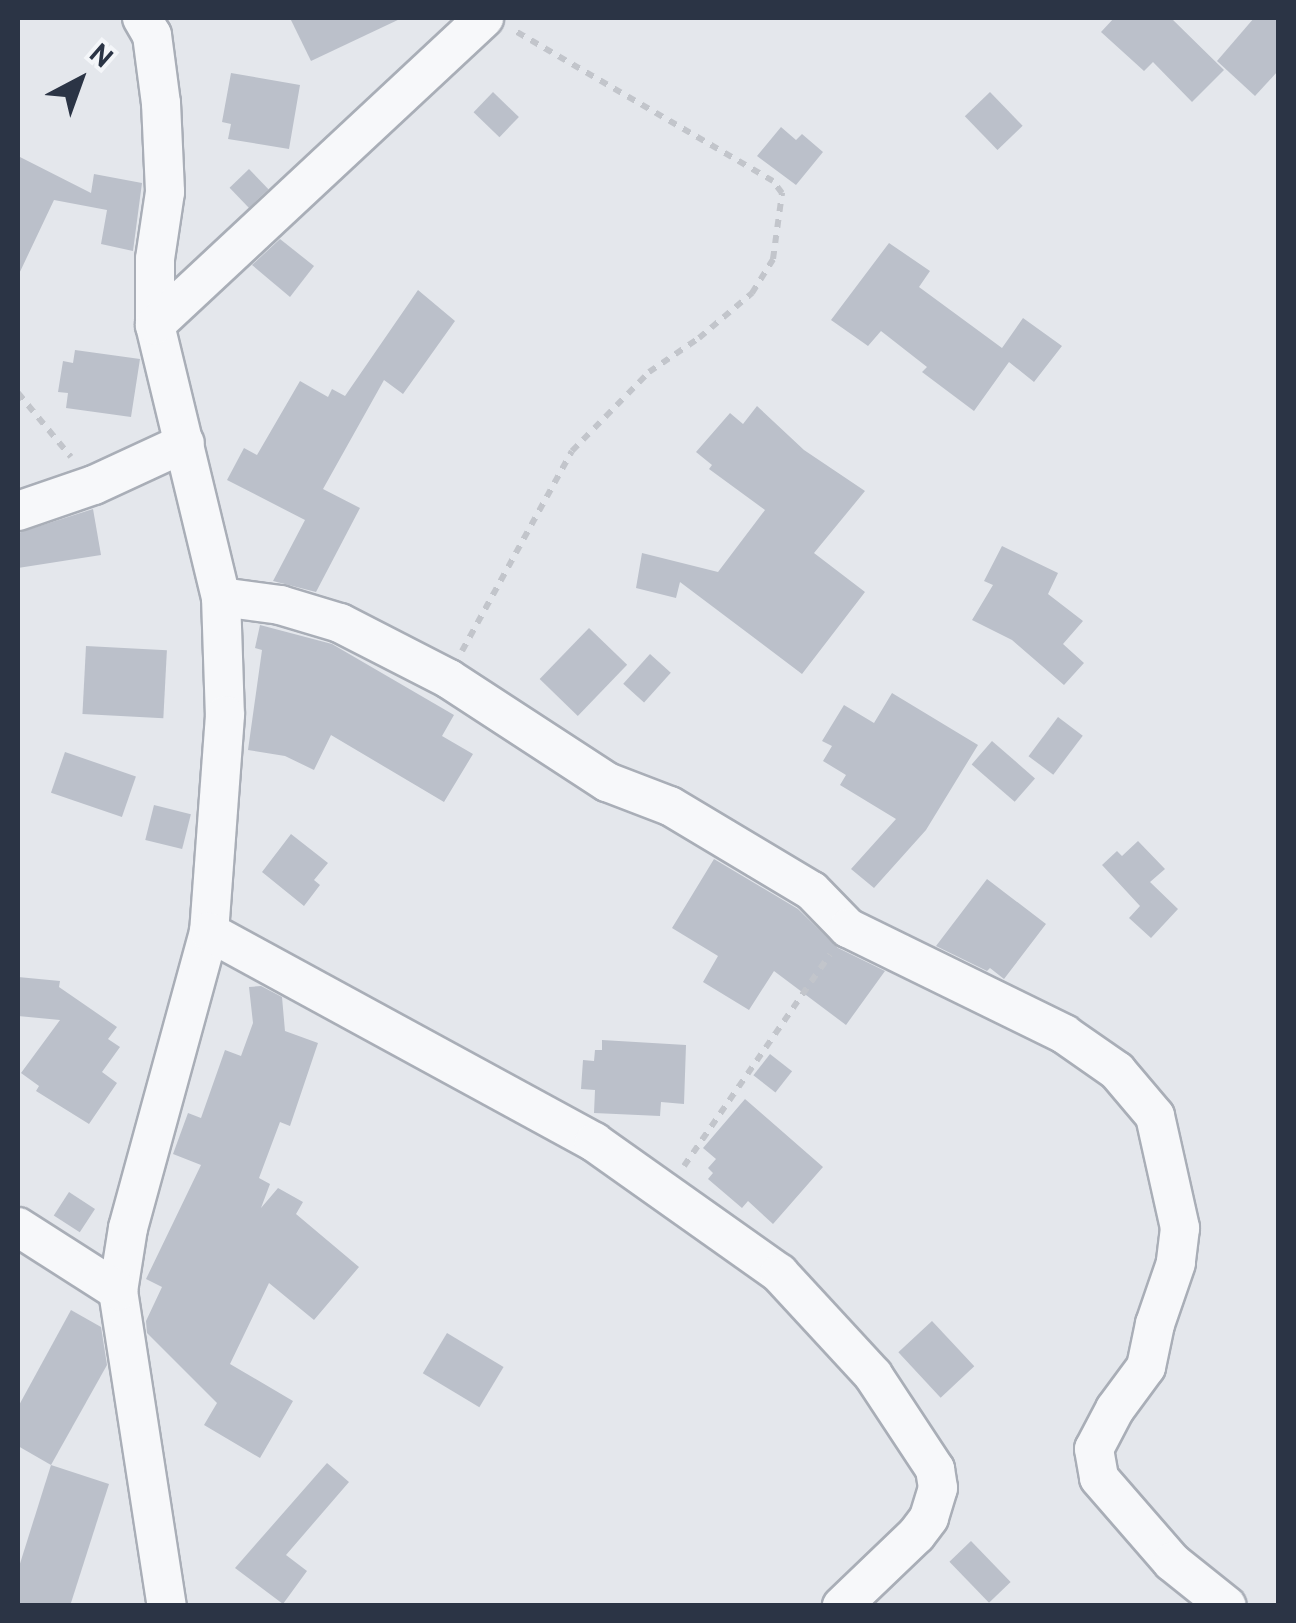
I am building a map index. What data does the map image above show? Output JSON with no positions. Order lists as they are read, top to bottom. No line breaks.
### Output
{"north":"top right"}
